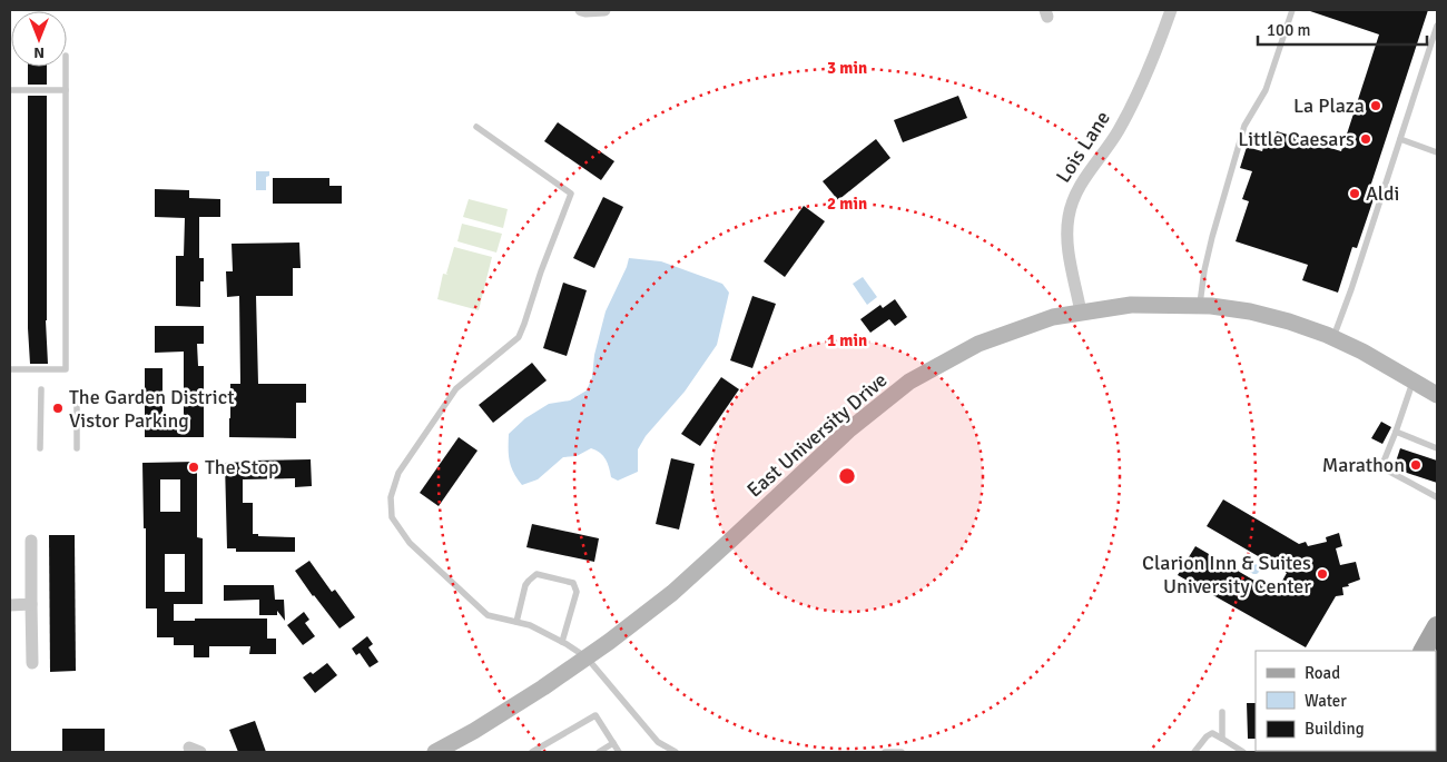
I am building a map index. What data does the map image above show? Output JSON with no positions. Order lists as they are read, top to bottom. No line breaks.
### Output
{"streets":{"main road":["East University Drive"],"street":["Lois Lane"]},"crossings":[["Lois Lane","East University Drive"]],"places":["La Plaza","Little Caesars","Aldi","The Garden District Vistor Parking","Marathon","The Stop","Clarion Inn & Suites University Center"],"legend":["Road","Water","Building"],"scale_bar":"100 m","north":"bottom","rings":["3 min","2 min","1 min"]}
